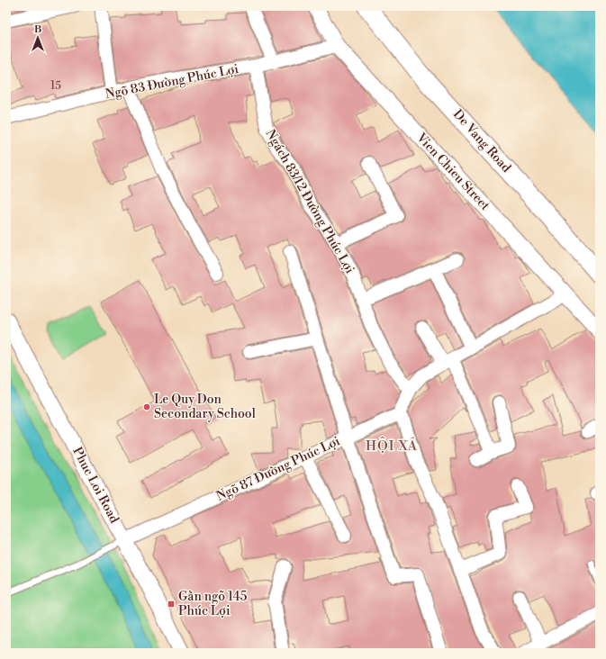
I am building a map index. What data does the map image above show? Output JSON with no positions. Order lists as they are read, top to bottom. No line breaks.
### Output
{"streets":{"main road":["De Vang Road"],"street":["Ngõ 83 Đường Phúc Lợi","Vien Chieu Street","Ngách 83/12 Đường Phúc Lợi","Ngõ 87 Đường Phúc Lợi","Phuc Loi Road"]},"crossings":[["Ngõ 83 Đường Phúc Lợi","Vien Chieu Street"],["Ngõ 83 Đường Phúc Lợi","Ngách 83/12 Đường Phúc Lợi"],["Ngõ 87 Đường Phúc Lợi","Phuc Loi Road"]],"districts":["HỘI XÁ"],"places":{"other":["Le Quy Don Secondary School"],"transit":["Gần ngõ 145 Phúc Lợi"]},"house_numbers":["15"],"north":"top"}
